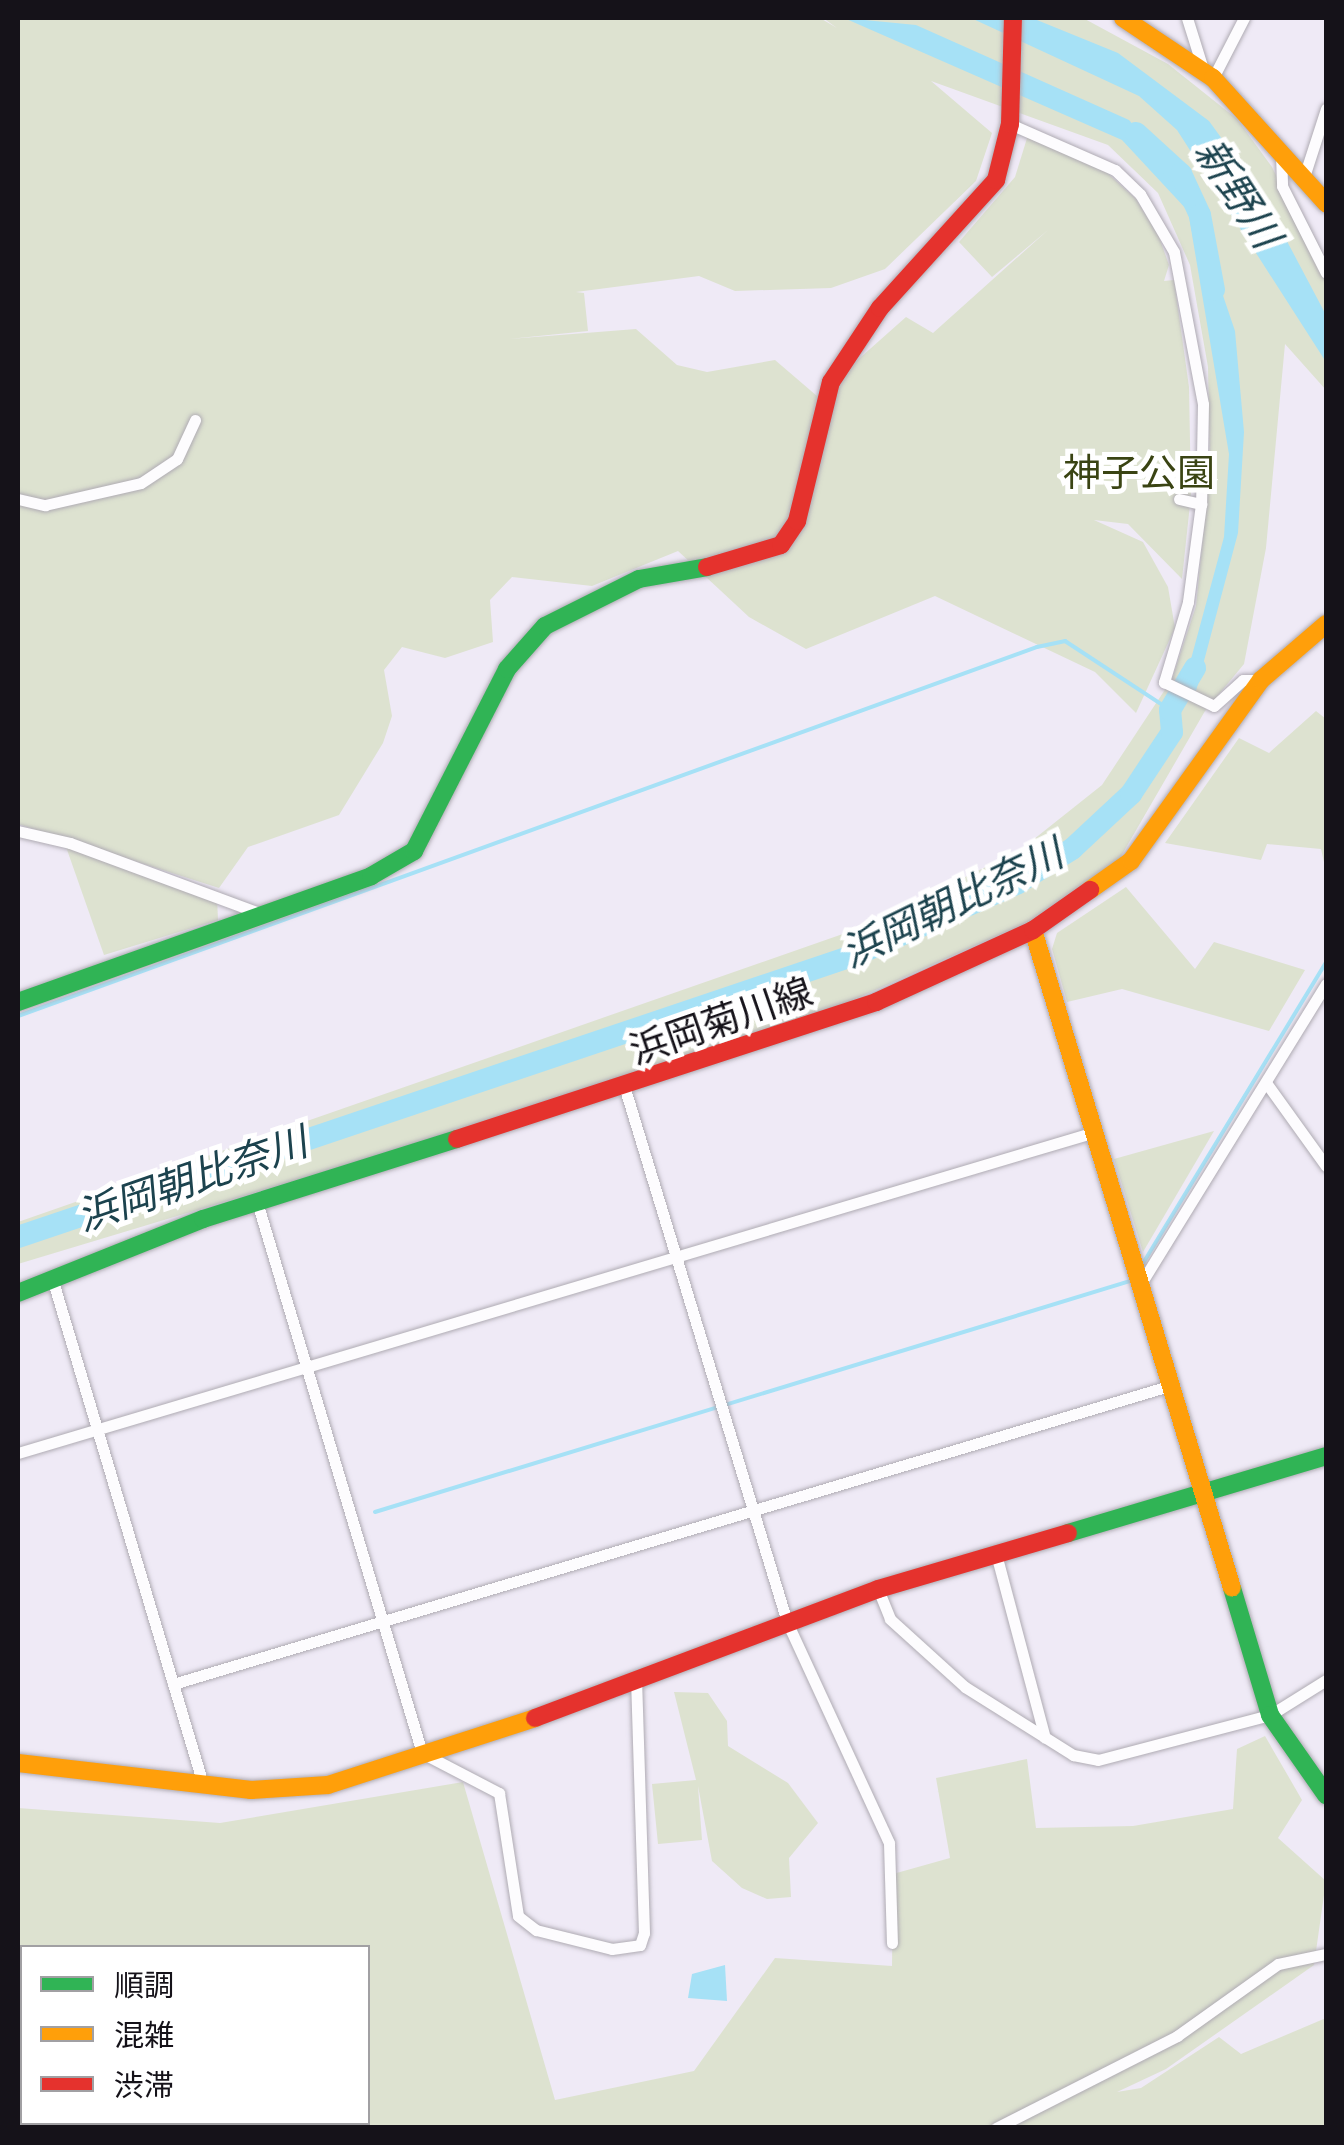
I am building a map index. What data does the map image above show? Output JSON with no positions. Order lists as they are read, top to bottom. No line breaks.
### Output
{"streets":{"street":["浜岡菊川線"]},"water":["新野川","浜岡朝比奈川"],"parks":["神子公園"],"legend":["順調","混雑","渋滞"]}
